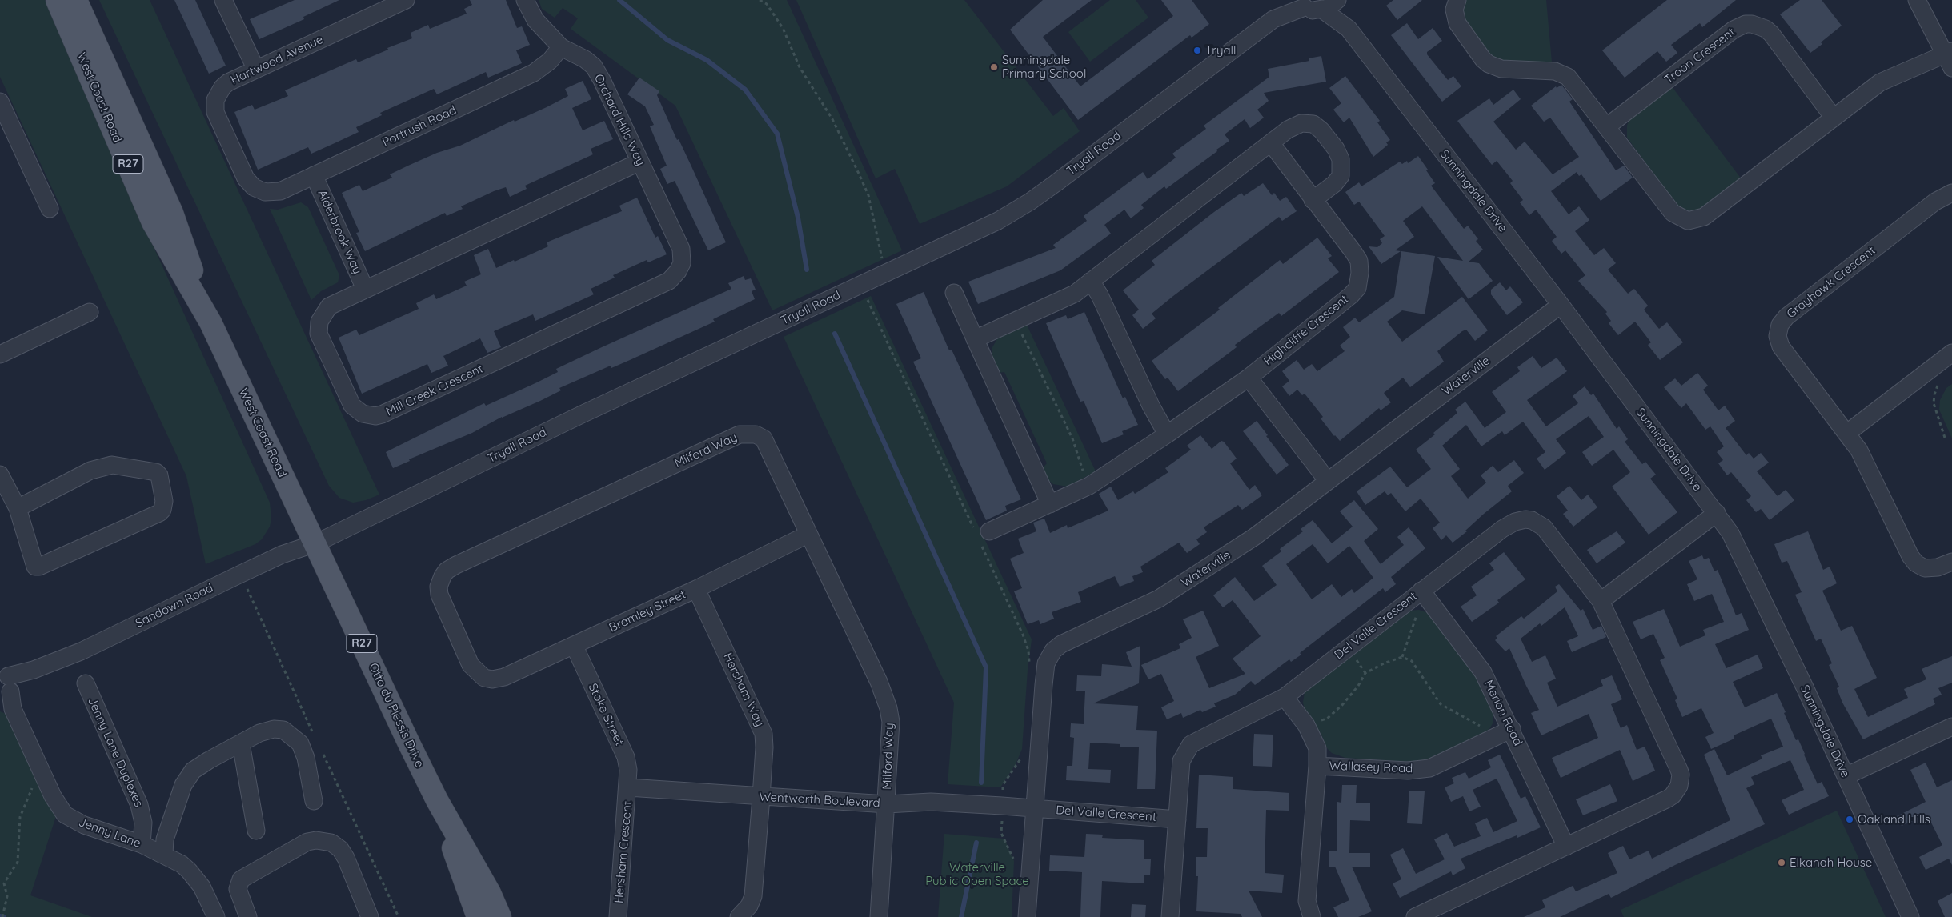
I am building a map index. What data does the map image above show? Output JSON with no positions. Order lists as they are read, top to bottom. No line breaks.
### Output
{"streets":{"main road":["West Coast Road","R27","Otto du Plessis Drive"],"street":["Troon Crescent","Hartwood Avenue","Orchard Hills Way","Portrush Road","Tryall Road","Sunningdale Drive","Alderbrook Way","Grayhawk Crescent","Highcliffe Crescent","Waterville","Mill Creek Crescent","Milford Way","Sandown Road","Bramley Street","Del Valle Crescent","Hersham Way","Merion Road","Stoke Street","Jenny Lane Duplexes","Wallasey Road","Wentworth Boulevard","Jenny Lane","Hersham Crescent"]},"crossings":[["Hartwood Avenue","Portrush Road"],["West Coast Road","Tryall Road"],["West Coast Road","Sandown Road"],["West Coast Road","Otto du Plessis Drive"],["Orchard Hills Way","Portrush Road"],["Orchard Hills Way","Mill Creek Crescent"],["Portrush Road","Alderbrook Way"],["Tryall Road","Sandown Road"],["Tryall Road","Otto du Plessis Drive"],["Sunningdale Drive","Waterville"],["Alderbrook Way","Mill Creek Crescent"],["Waterville","Del Valle Crescent"],["Waterville","Wentworth Boulevard"],["Milford Way","Bramley Street"],["Milford Way","Wentworth Boulevard"],["Sandown Road","Otto du Plessis Drive"],["Sandown Road","Jenny Lane"],["Bramley Street","Hersham Way"],["Bramley Street","Stoke Street"],["Del Valle Crescent","Merion Road"],["Del Valle Crescent","Wallasey Road"],["Del Valle Crescent","Wentworth Boulevard"],["Hersham Way","Wentworth Boulevard"],["Merion Road","Wallasey Road"],["Stoke Street","Wentworth Boulevard"],["Stoke Street","Hersham Crescent"],["Jenny Lane Duplexes","Jenny Lane"],["Wentworth Boulevard","Hersham Crescent"]],"parks":["Waterville Public Open Space"],"places":["Tryall","Sunningdale Primary School","Oakland Hills","Elkanah House"]}
